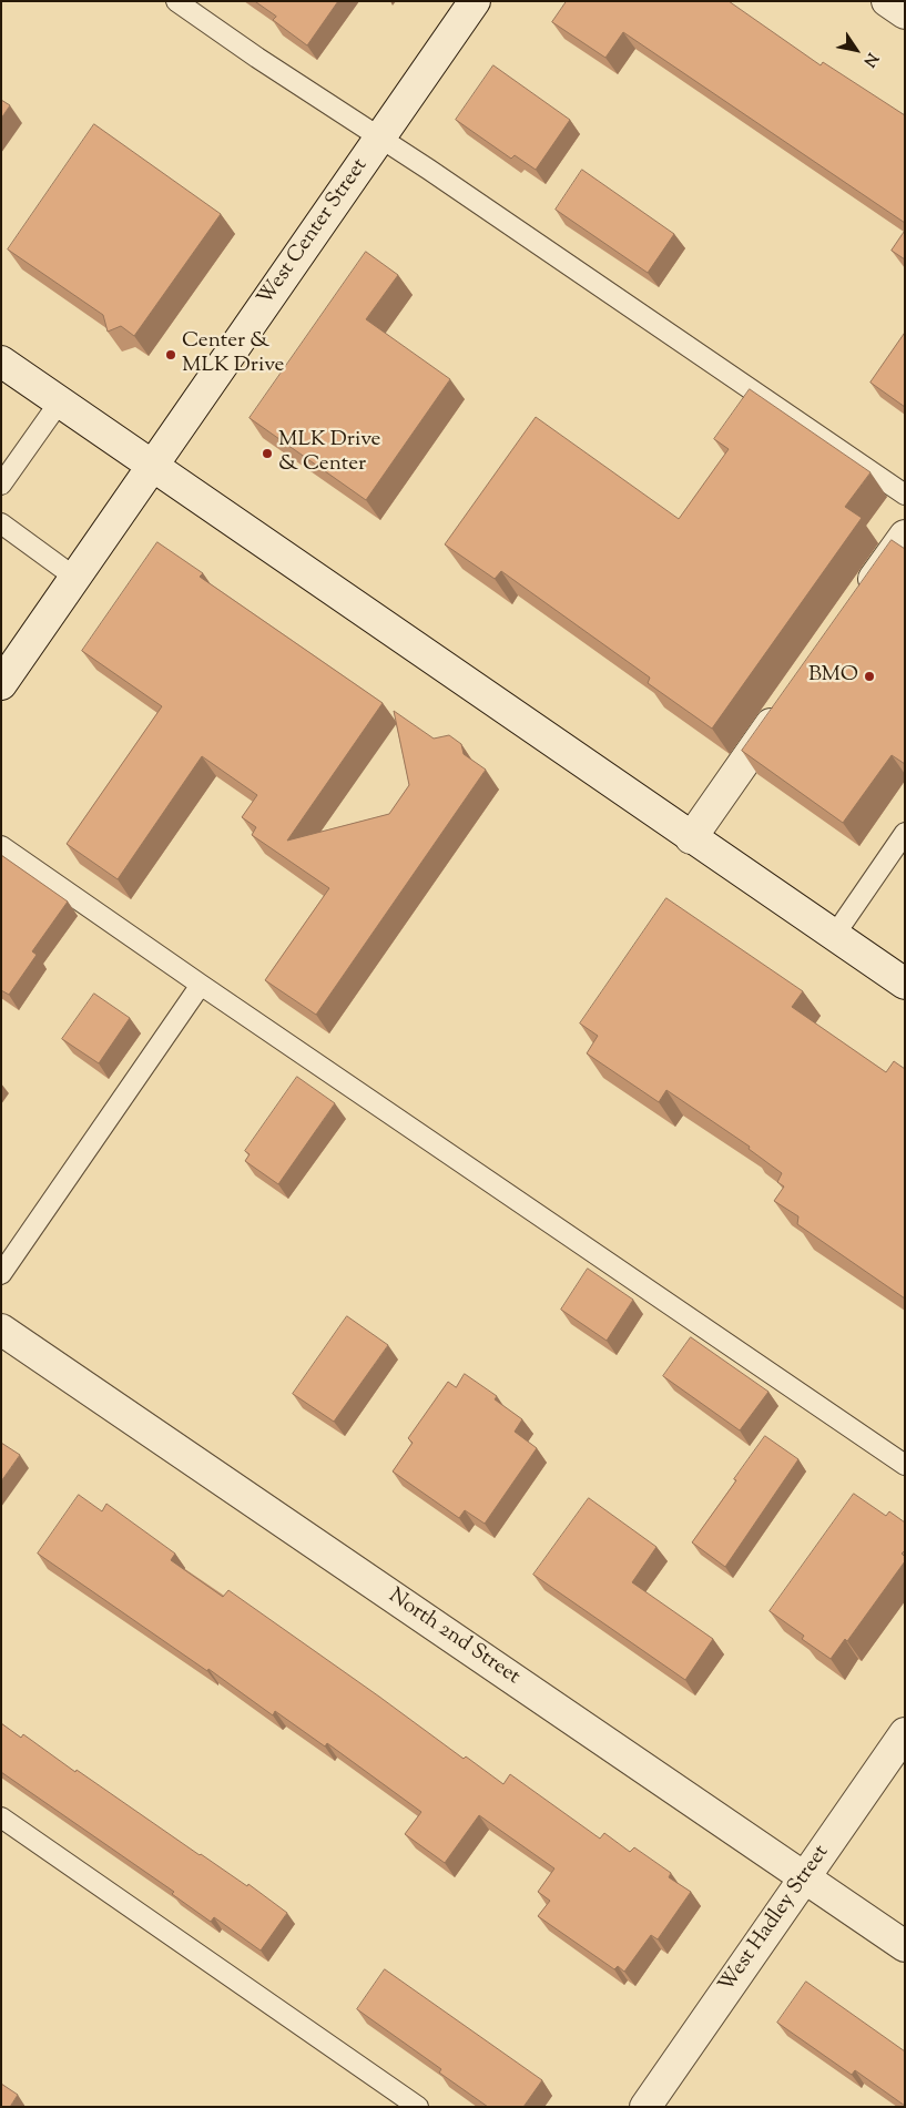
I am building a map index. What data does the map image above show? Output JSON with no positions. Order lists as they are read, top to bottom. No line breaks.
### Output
{"streets":{"street":["West Center Street","North 2nd Street","West Hadley Street"]},"crossings":[["North 2nd Street","West Hadley Street"]],"places":["Center & MLK Drive","MLK Drive & Center","BMO"],"north":"bottom right"}
